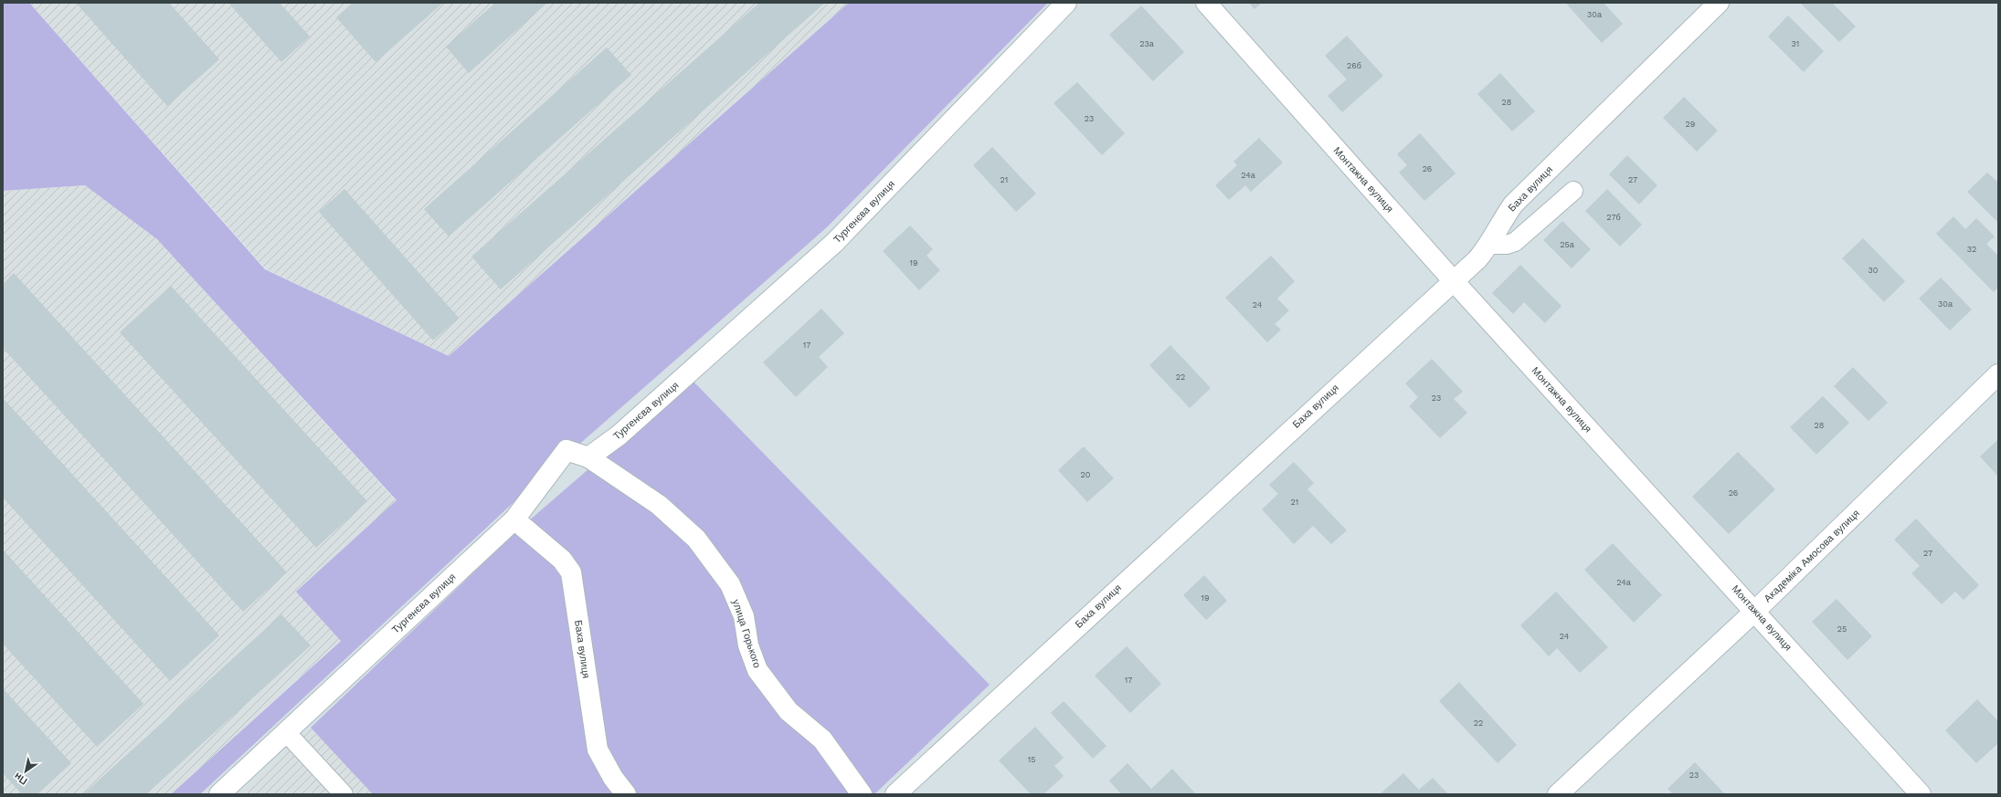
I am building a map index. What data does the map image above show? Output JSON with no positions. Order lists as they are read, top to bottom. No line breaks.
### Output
{"streets":{"street":["Монтажна вулиця","Баха вулиця","Тургенєва вулиця","Академіка Амосова вулиця","улица Горького"]},"crossings":[["Монтажна вулиця","Баха вулиця"],["Монтажна вулиця","Академіка Амосова вулиця"],["Баха вулиця","Тургенєва вулиця"],["Тургенєва вулиця","улица Горького"]],"house_numbers":["30а","23а","31","26б","28","23","29","26","24а","21","27","27б","25а","32","19","30","30а","24","17","22","23","28","20","26","21","27","24а","19","25","24","17","22","15","23"],"north":"bottom left"}
